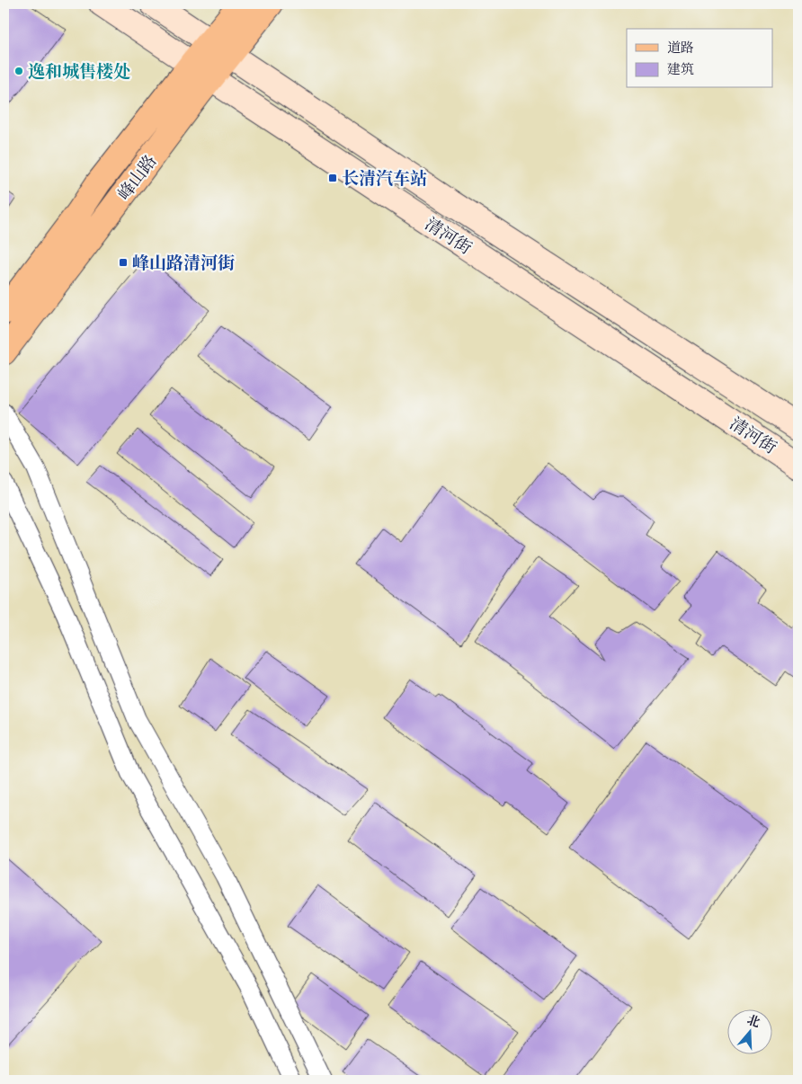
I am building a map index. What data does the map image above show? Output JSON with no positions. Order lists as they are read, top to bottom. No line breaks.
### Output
{"streets":{"main road":["峰山路","清河街"]},"crossings":[["峰山路","清河街"]],"places":{"other":["逸和城售楼处"],"transit":["长清汽车站","峰山路清河街"]},"legend":["道路","建筑"],"north":"top"}
